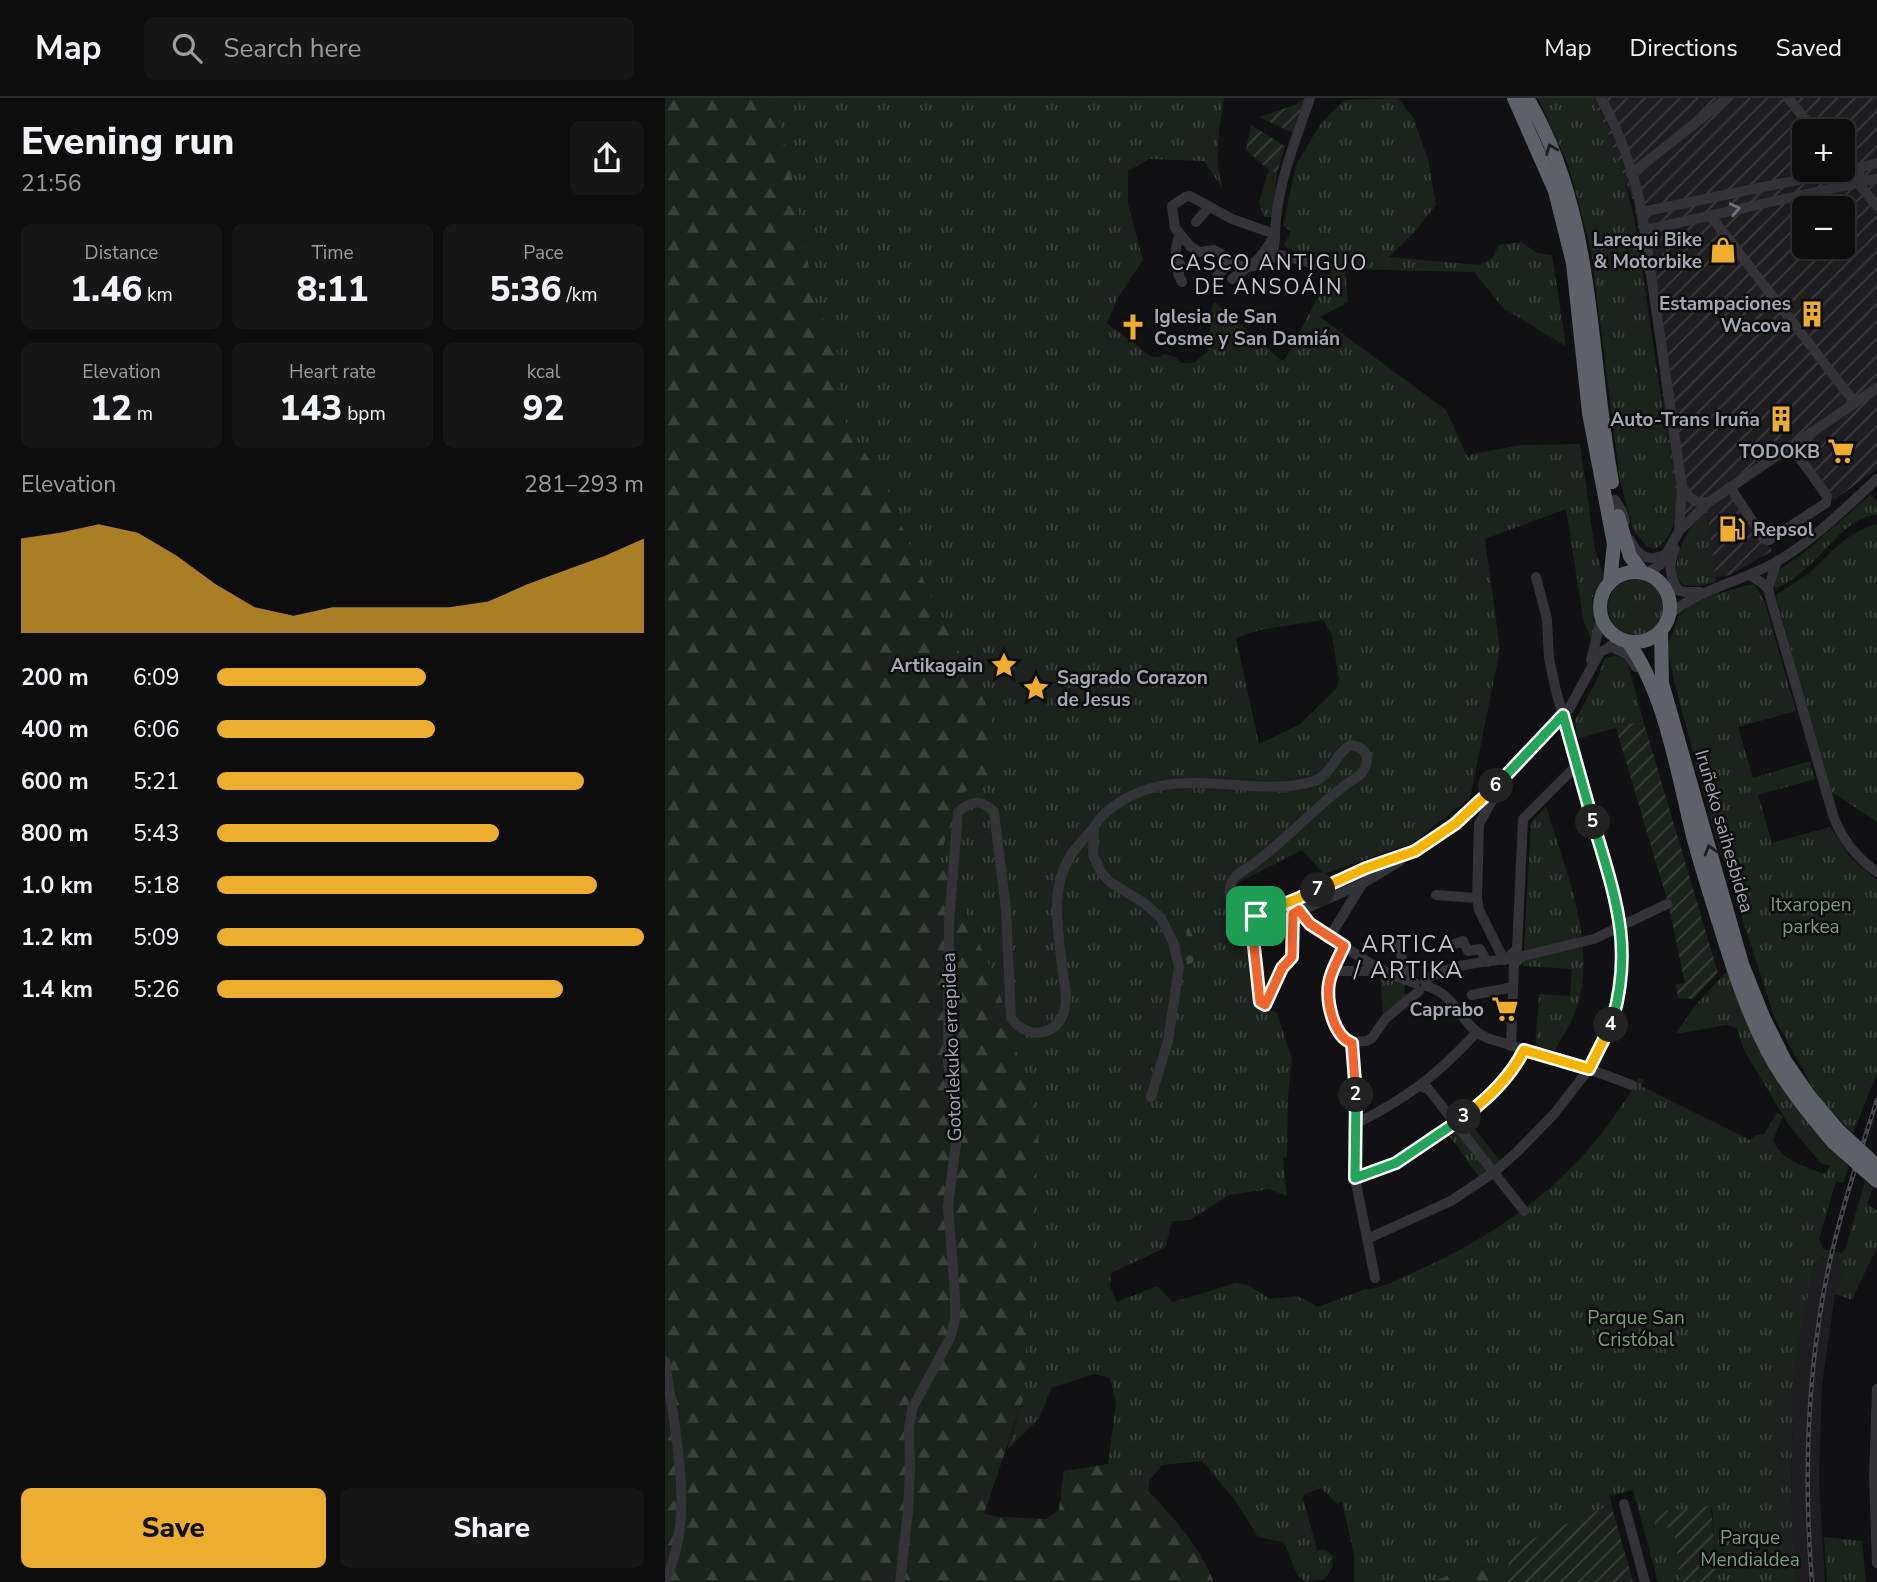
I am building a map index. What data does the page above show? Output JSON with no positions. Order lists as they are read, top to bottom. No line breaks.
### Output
{"streets":{"highway":["Iruñeko saihesbidea"],"street":["Gotorlekuko errepidea"]},"districts":["CASCO ANTIGUO DE ANSOÁIN","ARTICA / ARTIKA"],"parks":["Itxaropen parkea","Parque San Cristóbal","Parque Mendialdea"],"places":{"shop":["Larequi Bike & Motorbike"],"building":["Estampaciones Wacova","Auto-Trans Iruña"],"church":["Iglesia de San Cosme y San Damián"],"supermarket":["TODOKB","Caprabo"],"fuel station":["Repsol"],"place":["Artikagain","Sagrado Corazon de Jesus"]},"page":{"header":"Map","search":"Search here","nav":["Map","Directions","Saved"],"heading":["Evening run","21:56"],"map_buttons":["+","−"],"stats":[["Distance","1.46 km"],["Time","8:11"],["Pace","5:36 /km"],["Elevation","12 m"],["Heart rate","143 bpm"],["kcal","92"]],"chart":["Elevation","281–293 m"],"list":[{"name":"200 m","note":"6:09"},{"name":"400 m","note":"6:06"},{"name":"600 m","note":"5:21"},{"name":"800 m","note":"5:43"},{"name":"1.0 km","note":"5:18"},{"name":"1.2 km","note":"5:09"},{"name":"1.4 km","note":"5:26"}],"pins":["6","5","7","4","2","3"],"buttons":["Save","Share"]}}
